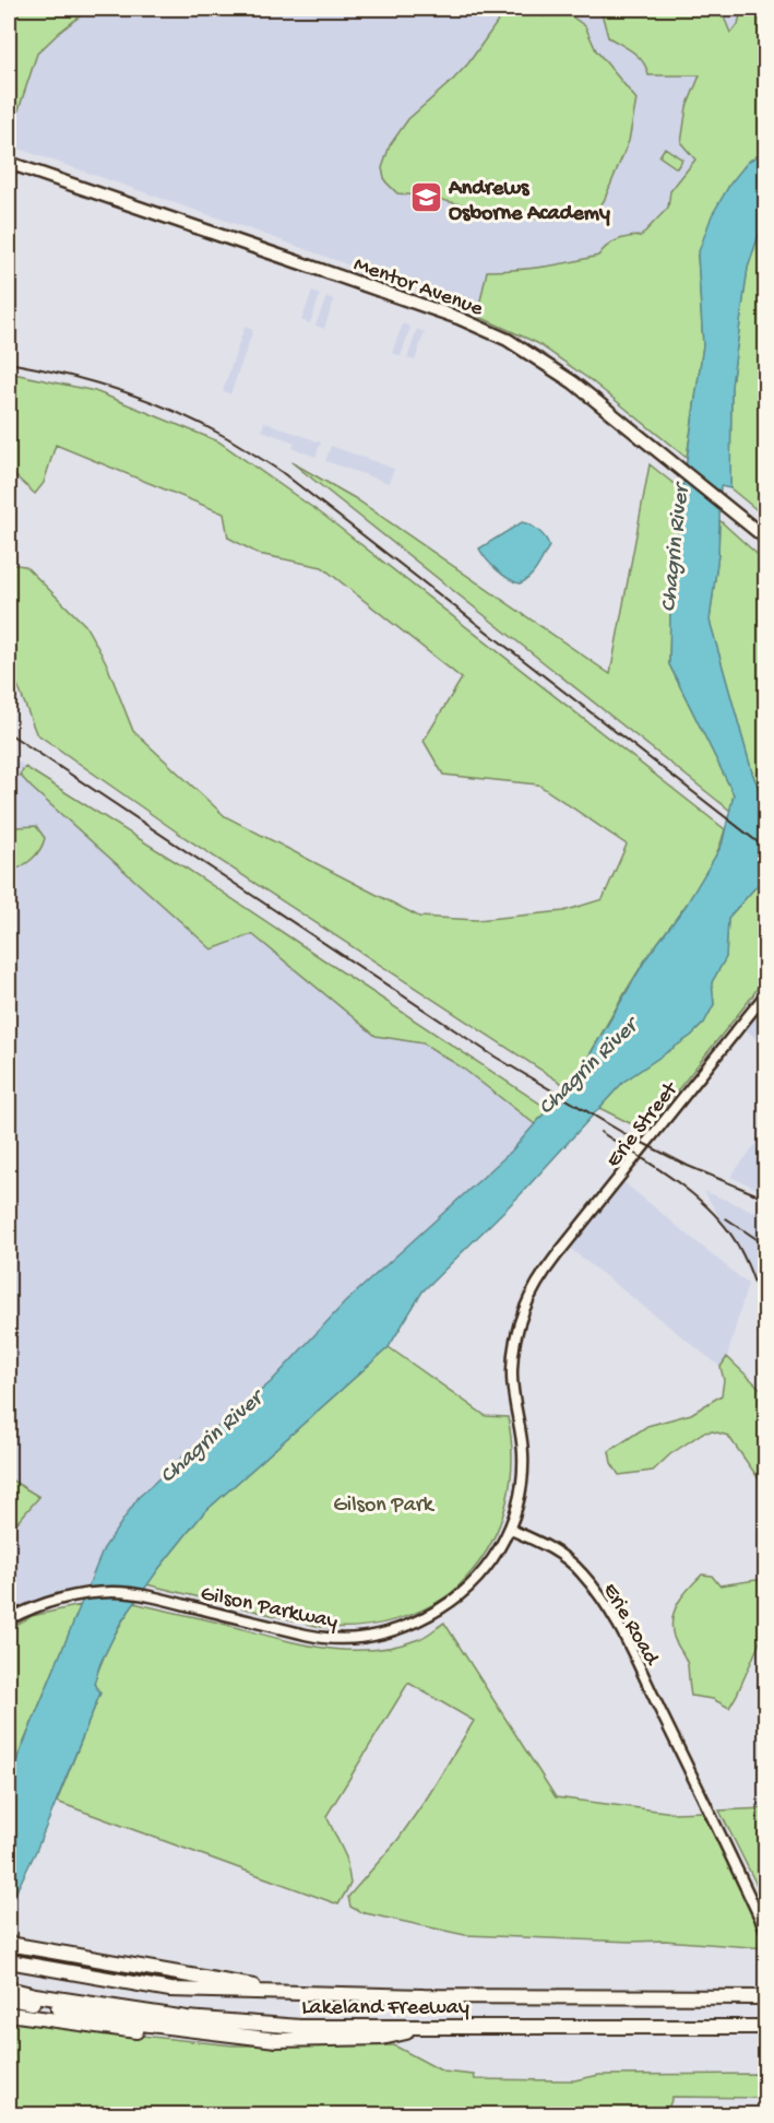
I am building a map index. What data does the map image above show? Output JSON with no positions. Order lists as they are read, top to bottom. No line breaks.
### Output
{"streets":{"highway":["Lakeland Freeway"],"main road":["Mentor Avenue"],"street":["Erie Street","Gilson Parkway","Erie Road"]},"crossings":[["Erie Street","Gilson Parkway"],["Erie Street","Erie Road"],["Gilson Parkway","Erie Road"]],"water":["Chagrin River"],"parks":["Gilson Park"],"places":{"school or university":["Andrews Osborne Academy"]}}
